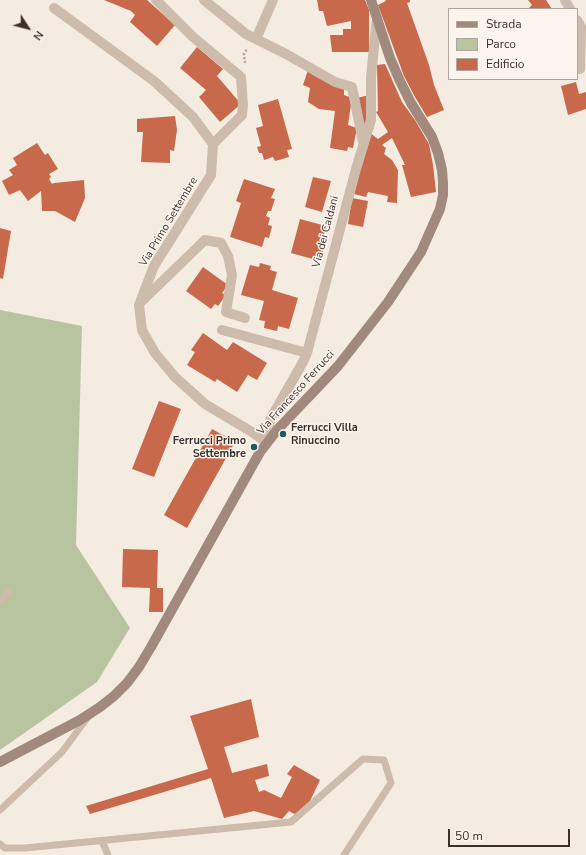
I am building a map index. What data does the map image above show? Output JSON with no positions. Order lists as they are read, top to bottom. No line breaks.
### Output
{"streets":{"main road":["Via Francesco Ferrucci"],"street":["Via Primo Settembre","Via dei Caldani"]},"crossings":[["Via dei Caldani","Via Francesco Ferrucci"]],"places":["Ferrucci Villa Rinuccino","Ferrucci Primo Settembre"],"legend":["Strada","Parco","Edificio"],"scale_bar":"50 m","north":"bottom right"}
